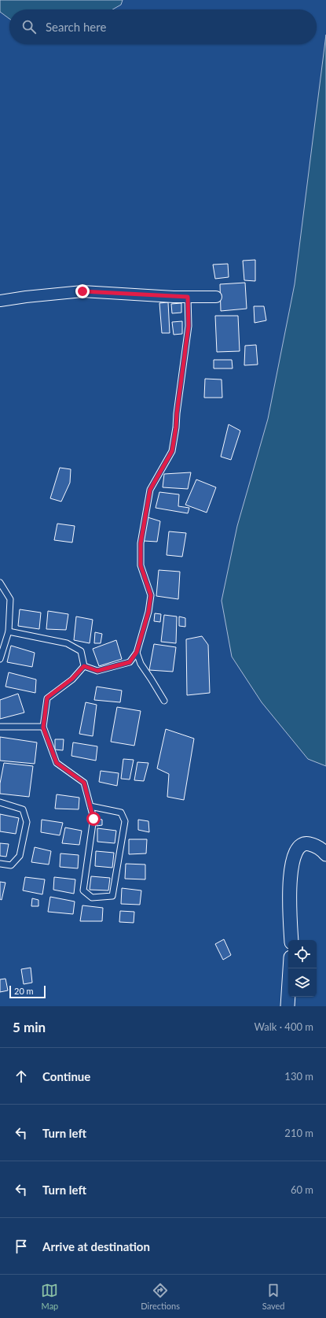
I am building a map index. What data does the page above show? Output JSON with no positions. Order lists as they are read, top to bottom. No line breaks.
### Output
{"scale_bar":"20 m","page":{"search":"Search here","scale":"20 m","heading":["5 min","Walk · 400 m"],"list":[["Continue","130 m"],["Turn left","210 m"],["Turn left","60 m"],"Arrive at destination"],"nav":["Map","Directions","Saved"]}}
